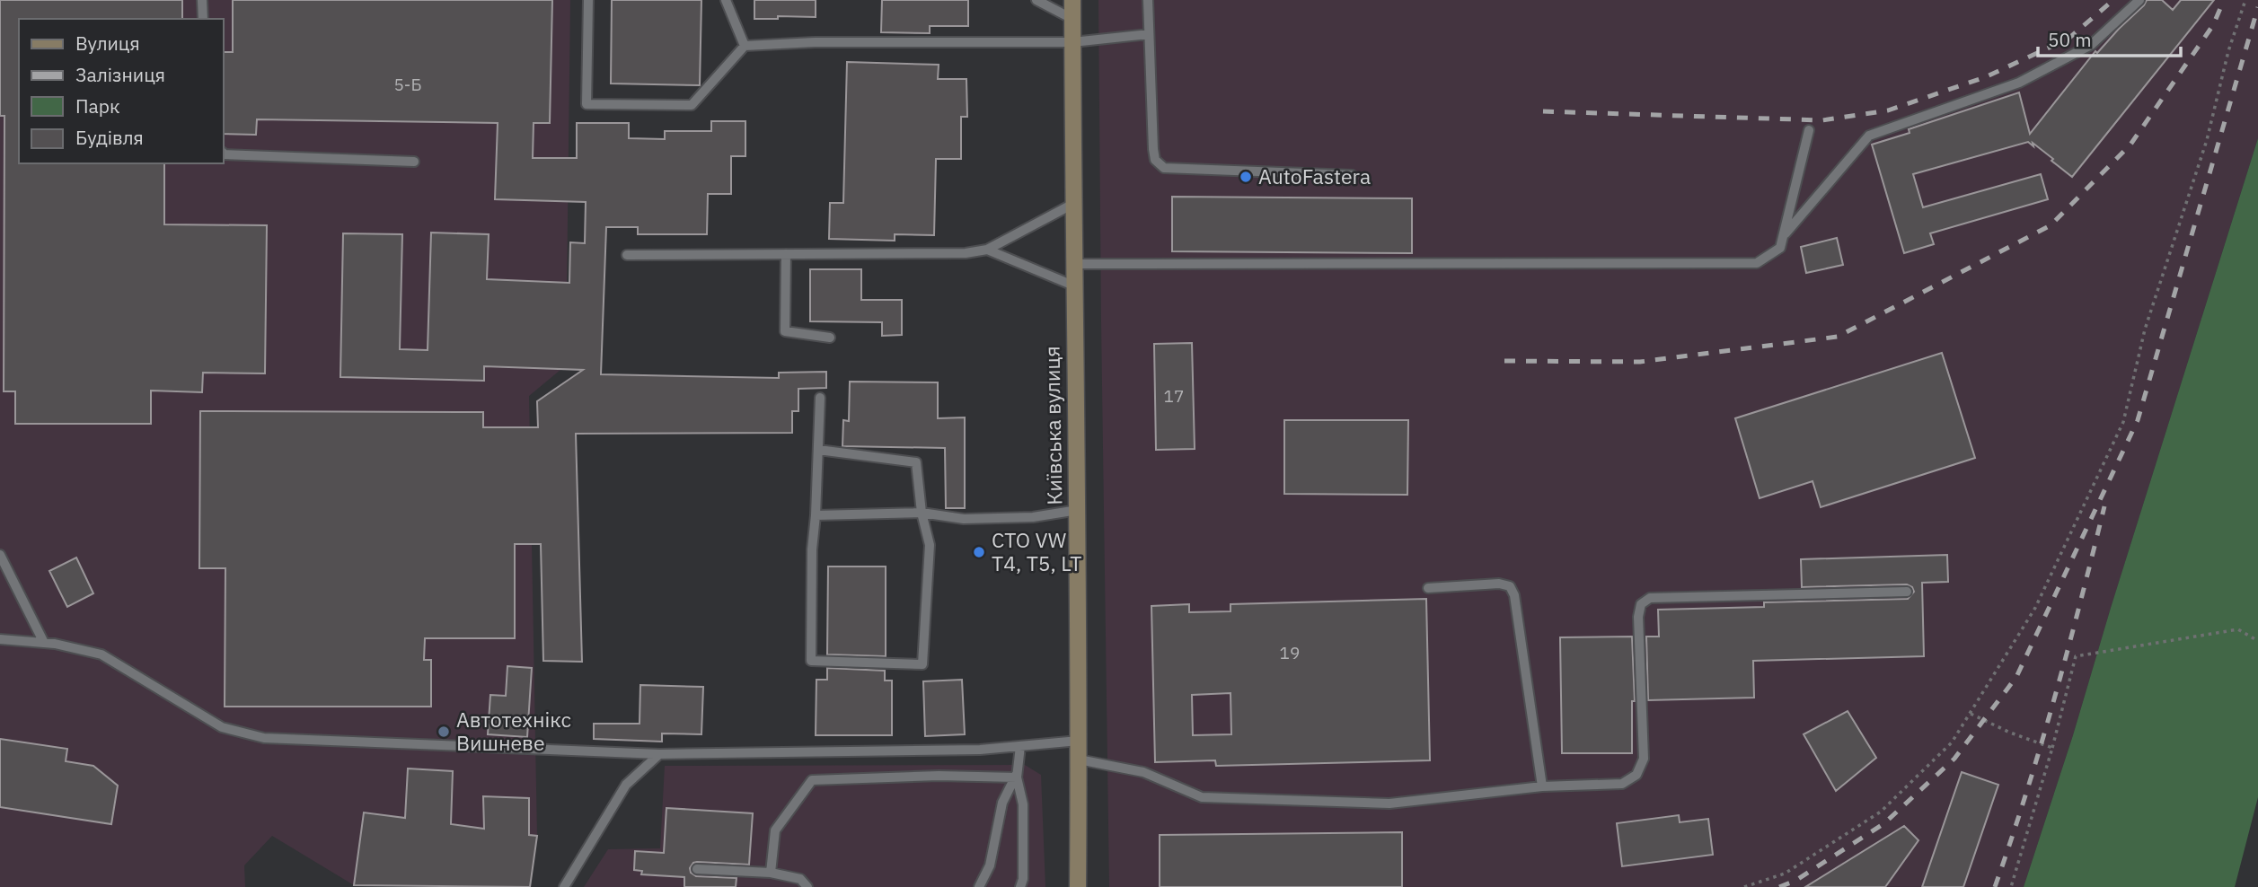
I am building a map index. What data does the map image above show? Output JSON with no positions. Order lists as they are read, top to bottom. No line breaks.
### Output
{"streets":{"main road":["Київська вулиця"]},"places":["AutoFastera","СТО VW T4, T5, LT","Автотехнікс Вишневе"],"house_numbers":["5-Б","17","19"],"legend":["Вулиця","Залізниця","Парк","Будівля"],"scale_bar":"50 m"}
